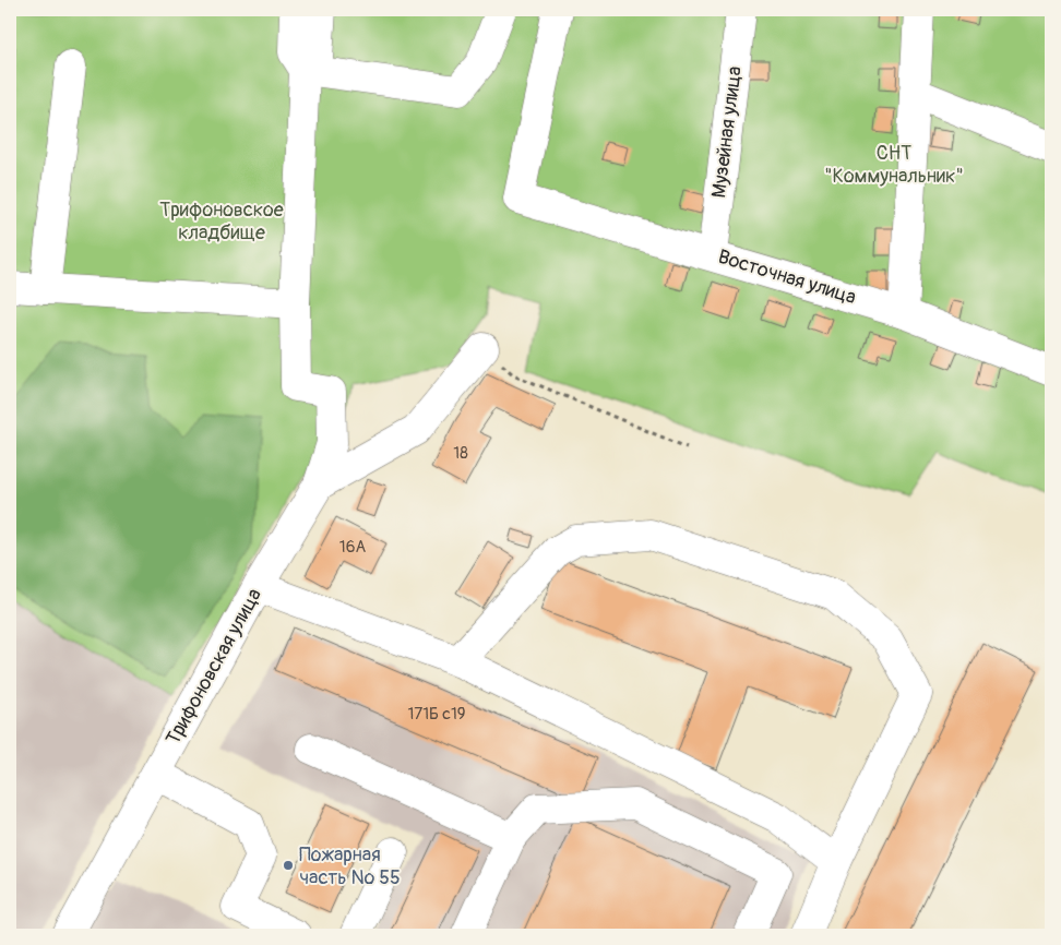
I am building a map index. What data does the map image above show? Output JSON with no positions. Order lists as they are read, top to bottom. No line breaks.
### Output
{"streets":{"street":["Музейная улица","Восточная улица","Трифоновская улица"]},"crossings":[["Музейная улица","Восточная улица"]],"parks":["СНТ \"Коммунальник\"","Трифоновское кладбище"],"places":["Пожарная часть № 55"],"house_numbers":["18","16А","171Б с19"]}
